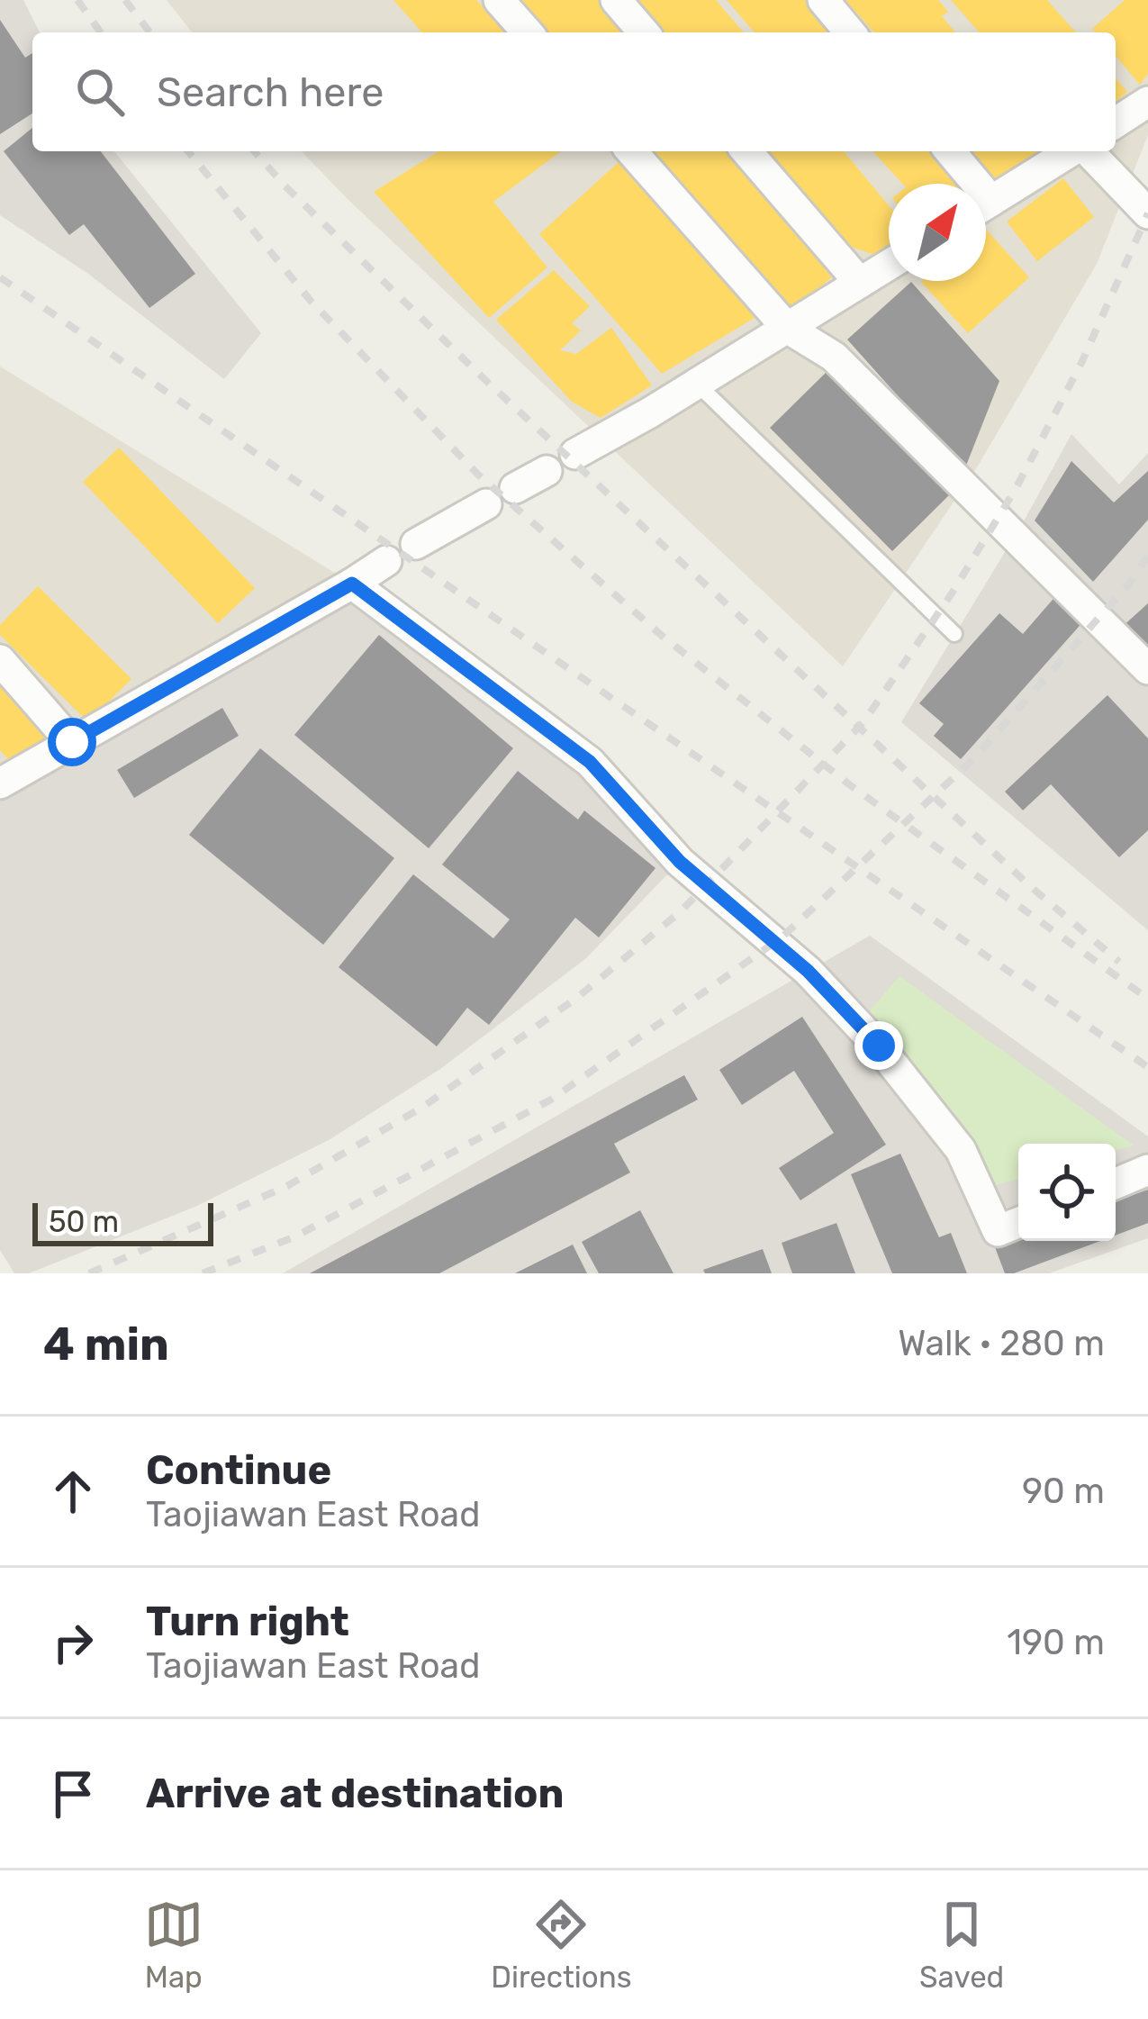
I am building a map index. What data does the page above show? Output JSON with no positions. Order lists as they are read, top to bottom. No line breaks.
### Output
{"scale_bar":"50 m","north":"top right","page":{"search":"Search here","scale":"50 m","heading":["4 min","Walk · 280 m"],"list":[["Continue","Taojiawan East Road","90 m"],["Turn right","Taojiawan East Road","190 m"],"Arrive at destination"],"nav":["Map","Directions","Saved"]}}
